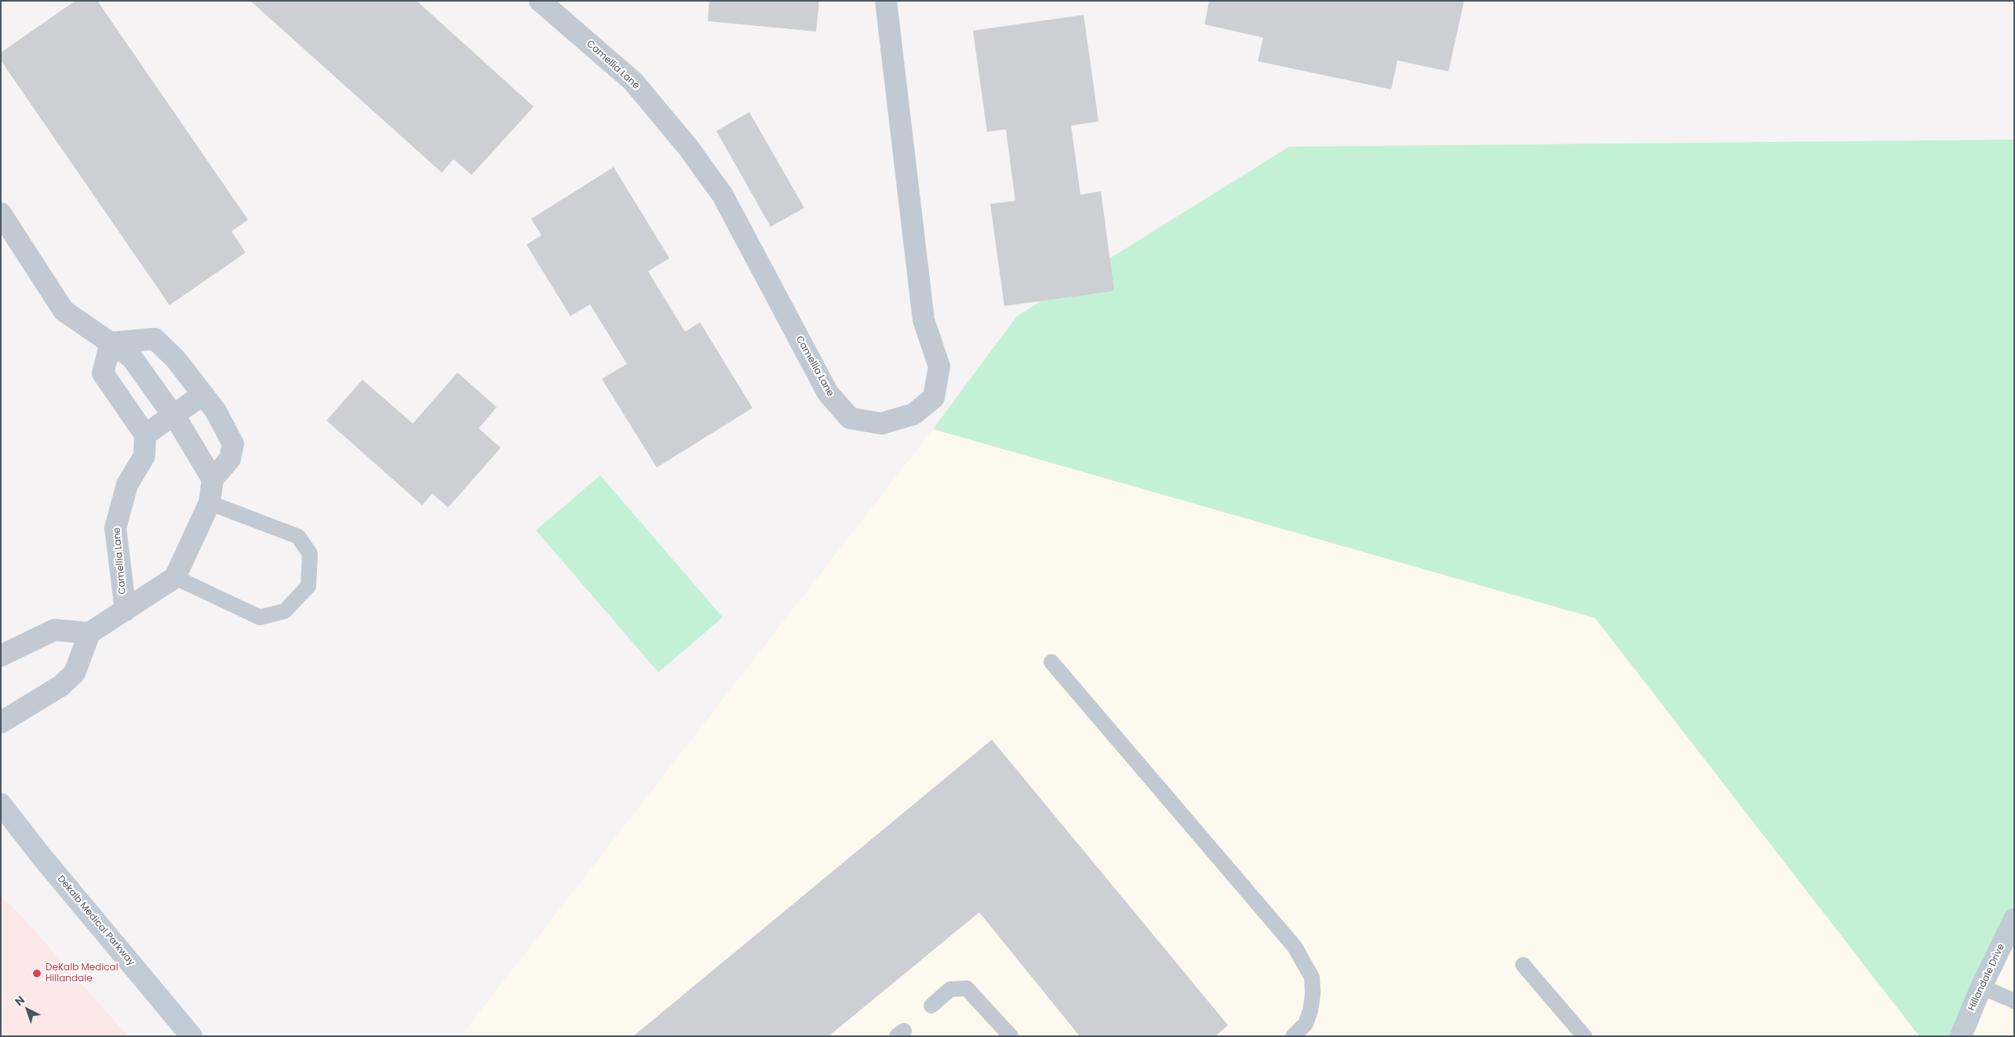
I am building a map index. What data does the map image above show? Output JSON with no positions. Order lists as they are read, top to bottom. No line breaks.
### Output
{"streets":{"main road":["Dekalb Medical Parkway","Hillandale Drive"],"street":["Camellia Lane"]},"places":["DeKalb Medical Hillandale"],"north":"top left"}
